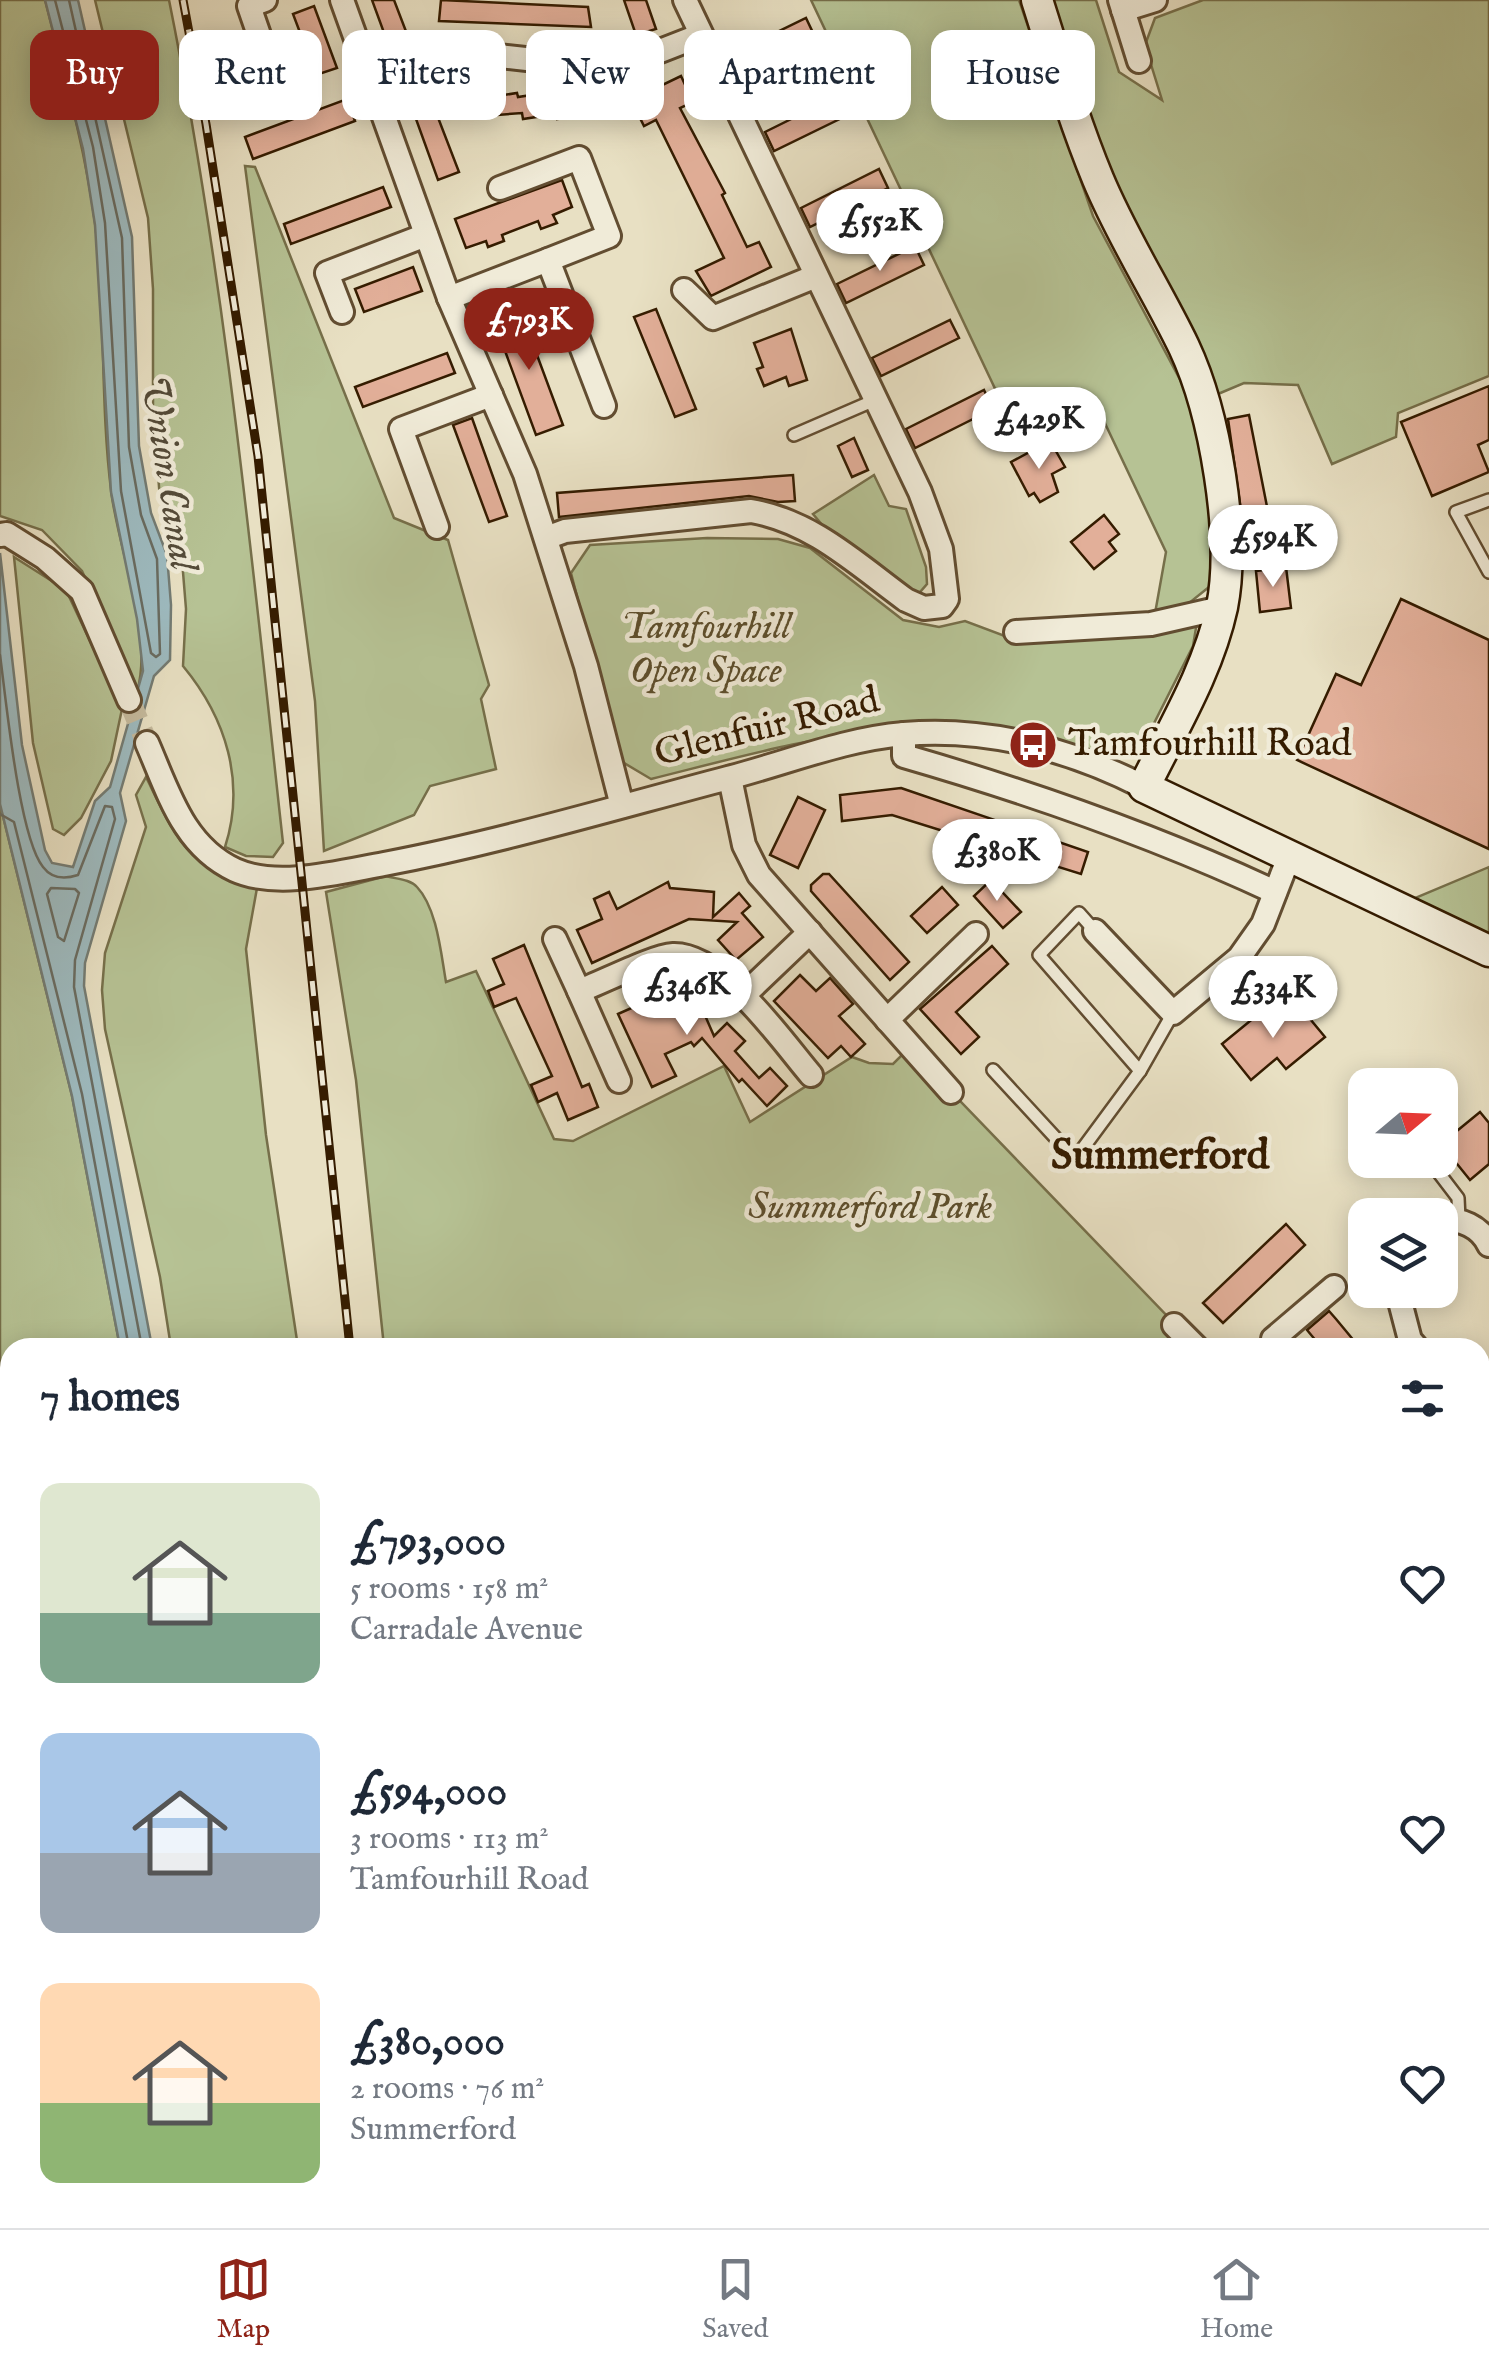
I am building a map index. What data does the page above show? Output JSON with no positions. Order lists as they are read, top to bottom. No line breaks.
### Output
{"streets":{"main road":["Glenfuir Road"]},"districts":["Summerford"],"water":["Union Canal"],"parks":["Tamfourhill Open Space","Summerford Park"],"places":{"bus stop":["Tamfourhill Road"]},"north":"right","page":{"chip":["Buy","Rent","Filters","New","Apartment","House"],"price":["£552K","£793K","£429K","£594K","£380K","£346K","£334K"],"heading":"7 homes","list":[{"name":"£793,000","note":"5 rooms · 158 m² · Carradale Avenue"},{"name":"£594,000","note":"3 rooms · 113 m² · Tamfourhill Road"},{"name":"£380,000","note":"2 rooms · 76 m² · Summerford"}],"tabs":["Map","Saved","Home"]}}
